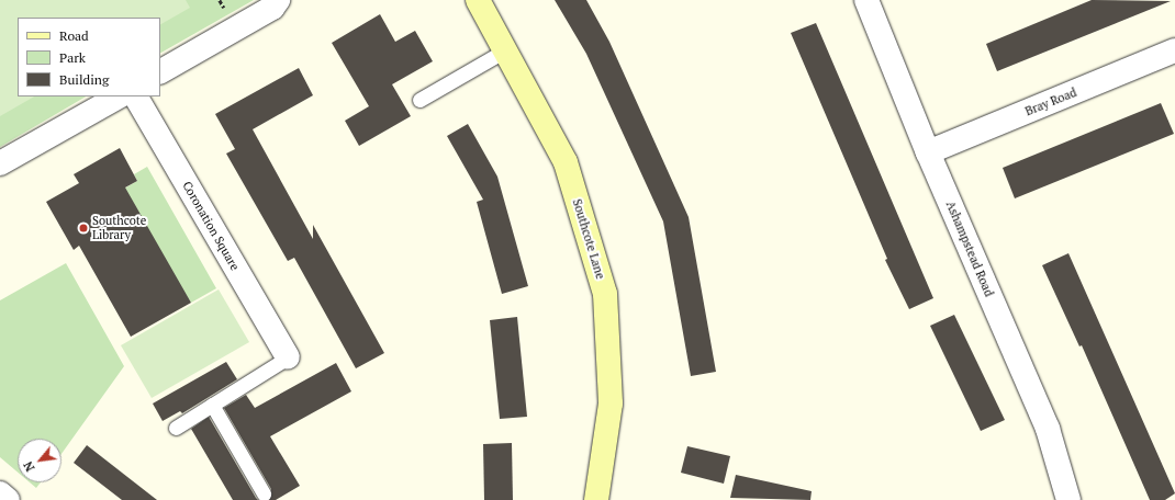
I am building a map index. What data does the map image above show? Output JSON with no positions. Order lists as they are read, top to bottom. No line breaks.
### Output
{"streets":{"street":["Bray Road","Coronation Square","Southcote Lane","Ashampstead Road"]},"crossings":[["Bray Road","Ashampstead Road"]],"places":["Southcote Library"],"legend":["Road","Park","Building"],"north":"bottom left"}
